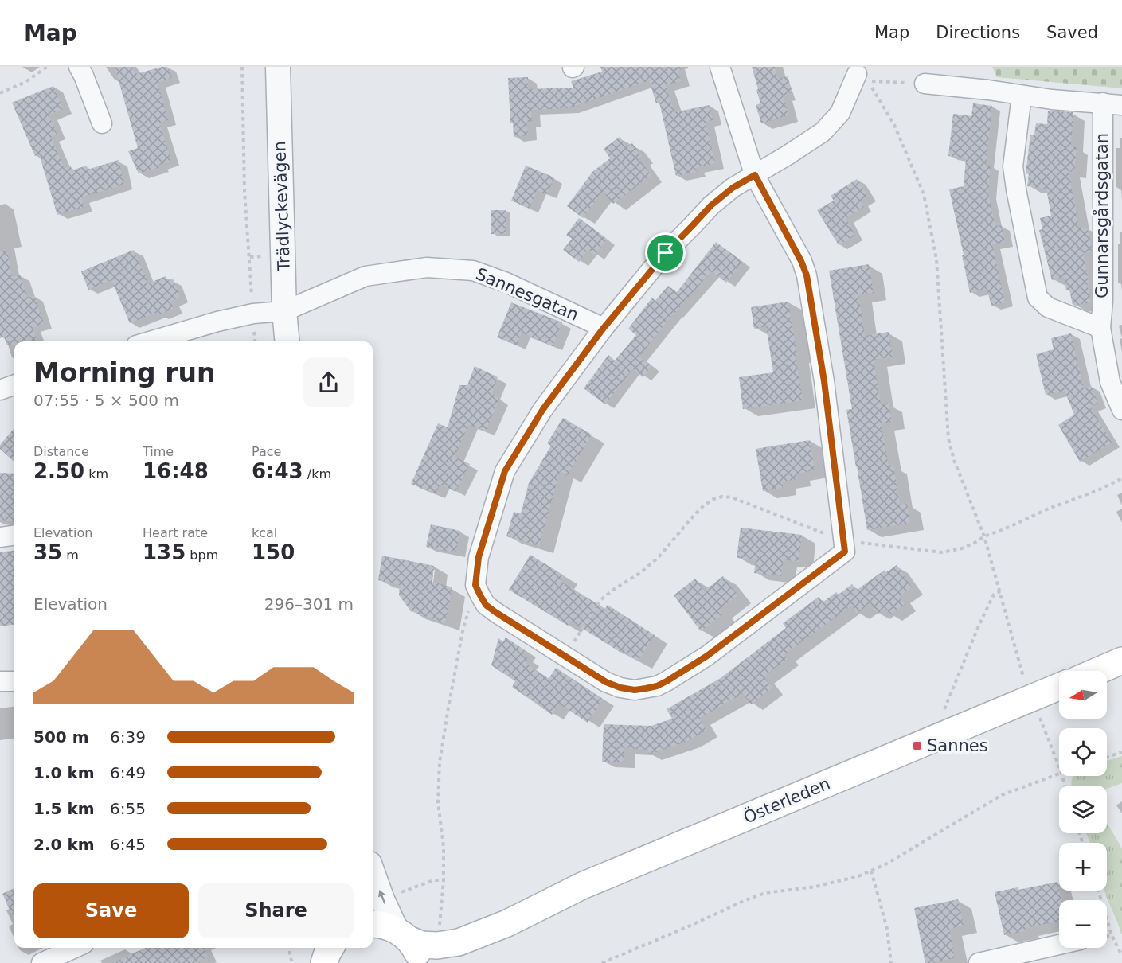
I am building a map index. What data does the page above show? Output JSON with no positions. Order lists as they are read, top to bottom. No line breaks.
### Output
{"streets":{"main road":["Österleden"],"street":["Trädlyckevägen","Gunnarsgårdsgatan","Sannesgatan"]},"crossings":[["Trädlyckevägen","Sannesgatan"]],"places":{"transit":["Sannes"]},"north":"left","page":{"header":"Map","nav":["Map","Directions","Saved"],"heading":["Morning run","07:55 · 5 × 500 m"],"stats":[["Distance","2.50 km"],["Time","16:48"],["Pace","6:43 /km"],["Elevation","35 m"],["Heart rate","135 bpm"],["kcal","150"]],"chart":["Elevation","296–301 m"],"map_buttons":["+","−"],"list":[{"name":"500 m","note":"6:39"},{"name":"1.0 km","note":"6:49"},{"name":"1.5 km","note":"6:55"},{"name":"2.0 km","note":"6:45"}],"buttons":["Save","Share"]}}
